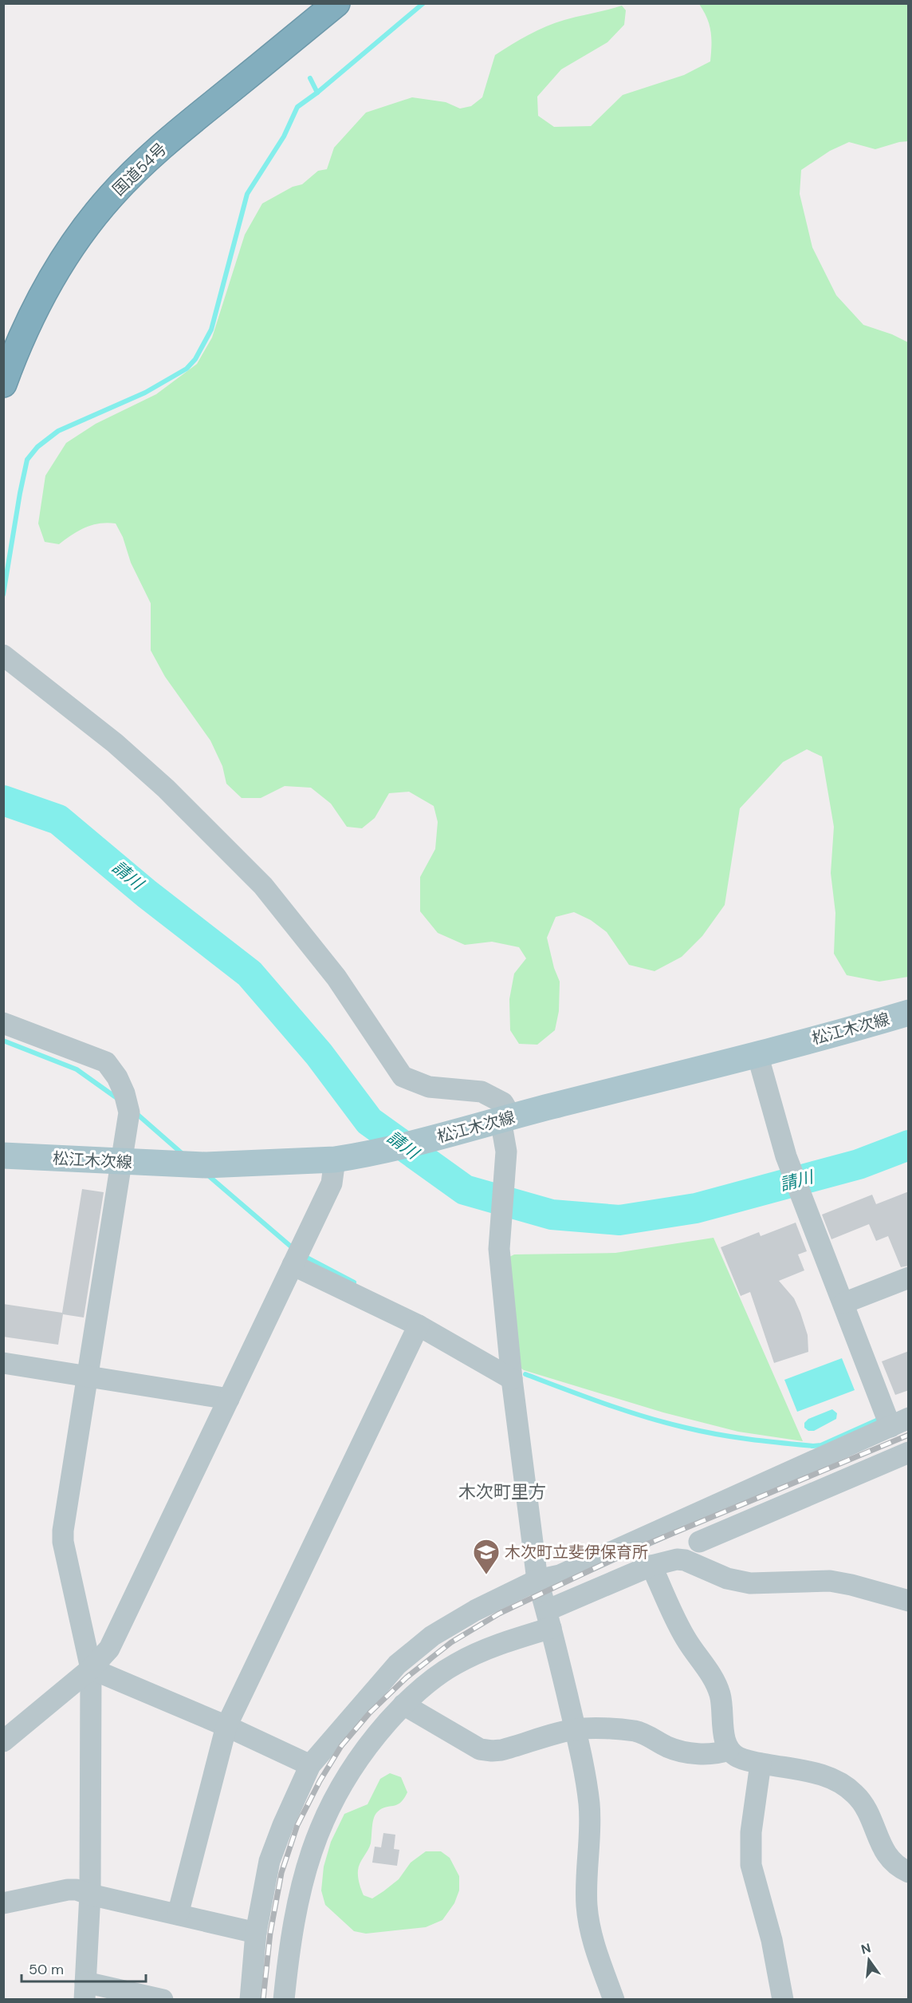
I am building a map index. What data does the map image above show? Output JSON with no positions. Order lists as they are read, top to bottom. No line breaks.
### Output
{"streets":{"highway":["国道54号"],"main road":["松江木次線"]},"districts":["木次町里方"],"water":["請川"],"places":{"school or university":["木次町立斐伊保育所"]},"scale_bar":"50 m","north":"top"}
